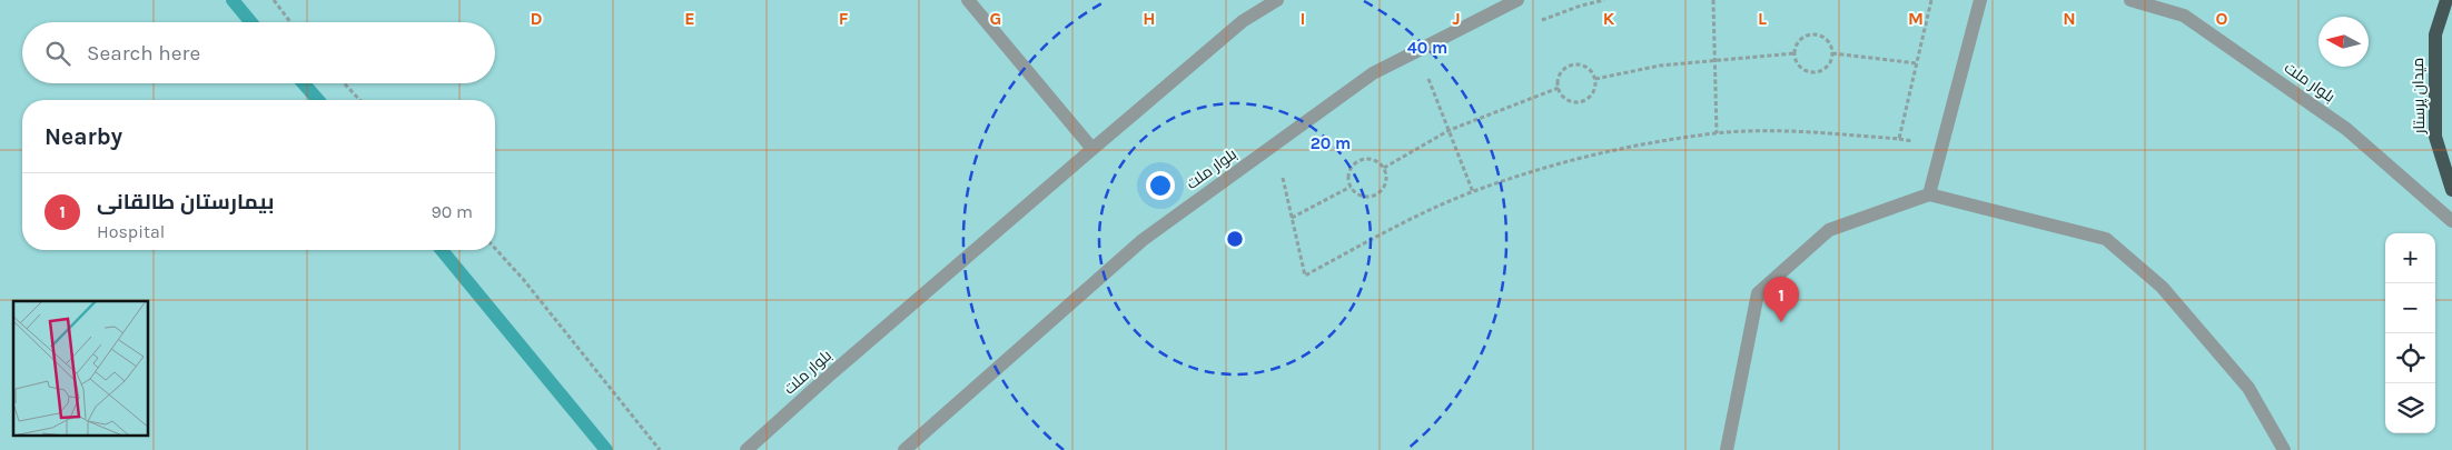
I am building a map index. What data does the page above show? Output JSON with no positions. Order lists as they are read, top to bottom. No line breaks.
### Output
{"streets":{"main road":["میدان پرستار"],"street":["بلوار ملت"]},"north":"left","page":{"search":"Search here","heading":"Nearby","list":[{"mark":"1","name":"بیمارستان طالقانی","note":"Hospital","value":"90 m"}],"map_buttons":["+","−"],"pins":"1"},"grid":{"columns":["D","E","F","G","H","I","J","K","L","M","N","O"]},"rings":["40 m","20 m"]}
